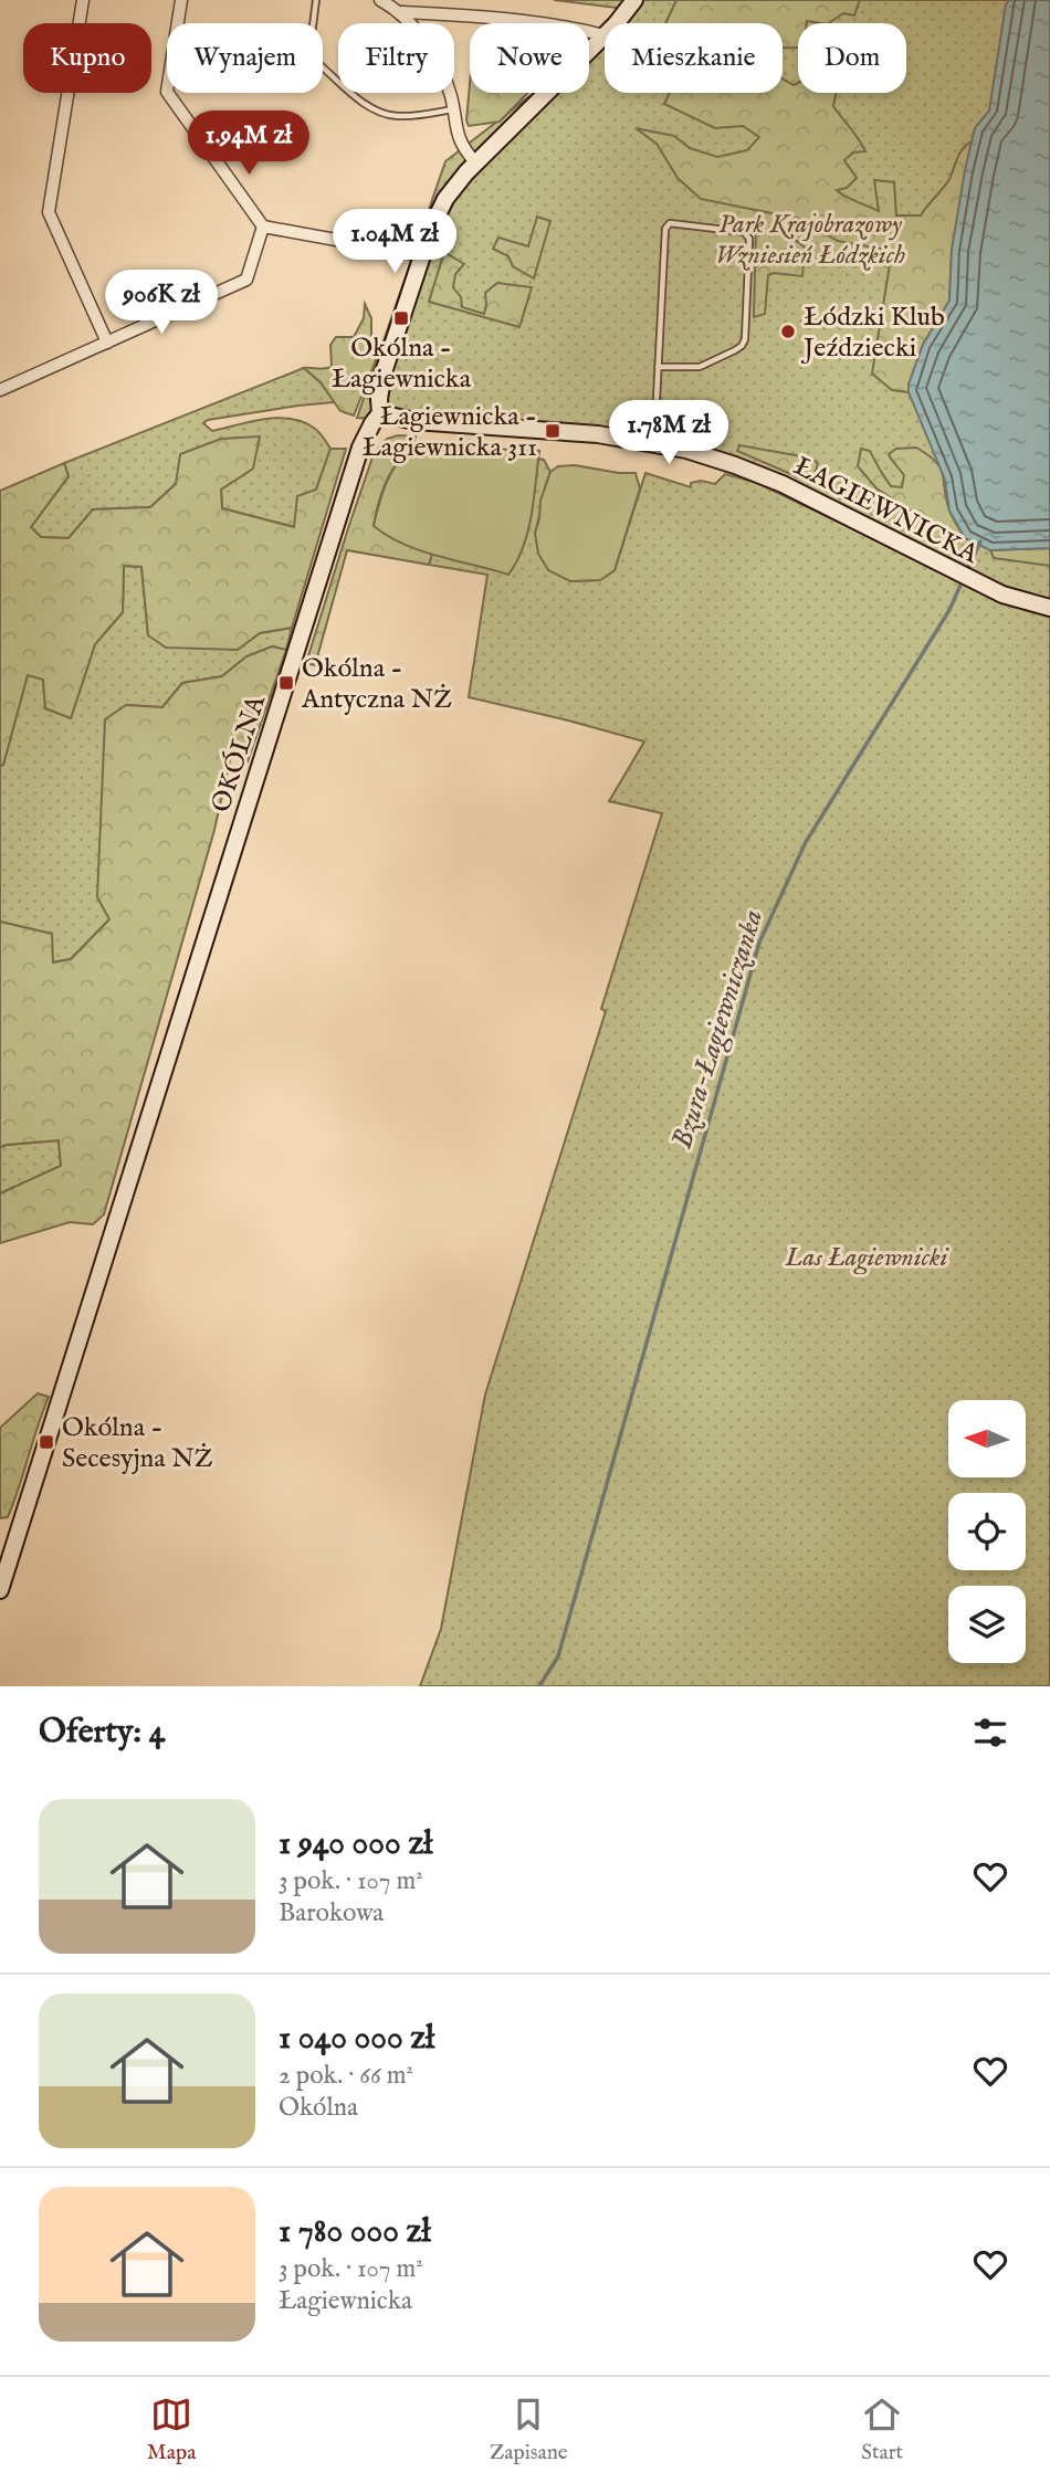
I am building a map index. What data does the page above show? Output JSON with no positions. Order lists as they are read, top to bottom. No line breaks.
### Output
{"streets":{"street":["ŁAGIEWNICKA","OKÓLNA"]},"crossings":[["ŁAGIEWNICKA","OKÓLNA"]],"water":["Bzura-Łagiewniczanka"],"parks":["Park Krajobrazowy Wzniesień Łódzkich","Las Łagiewnicki"],"places":{"transit":["Okólna - Łagiewnicka","Łagiewnicka - Łagiewnicka 311","Okólna - Antyczna NŻ","Okólna - Secesyjna NŻ"],"other":["Łódzki Klub Jeździecki"]},"north":"left","page":{"chip":["Kupno","Wynajem","Filtry","Nowe","Mieszkanie","Dom"],"price":["1.94M zł","1.04M zł","906K zł","1.78M zł"],"heading":"Oferty: 4","list":[{"name":"1 940 000 zł","note":"3 pok. · 107 m² · Barokowa"},{"name":"1 040 000 zł","note":"2 pok. · 66 m² · Okólna"},{"name":"1 780 000 zł","note":"3 pok. · 107 m² · Łagiewnicka"}],"tabs":["Mapa","Zapisane","Start"]}}
